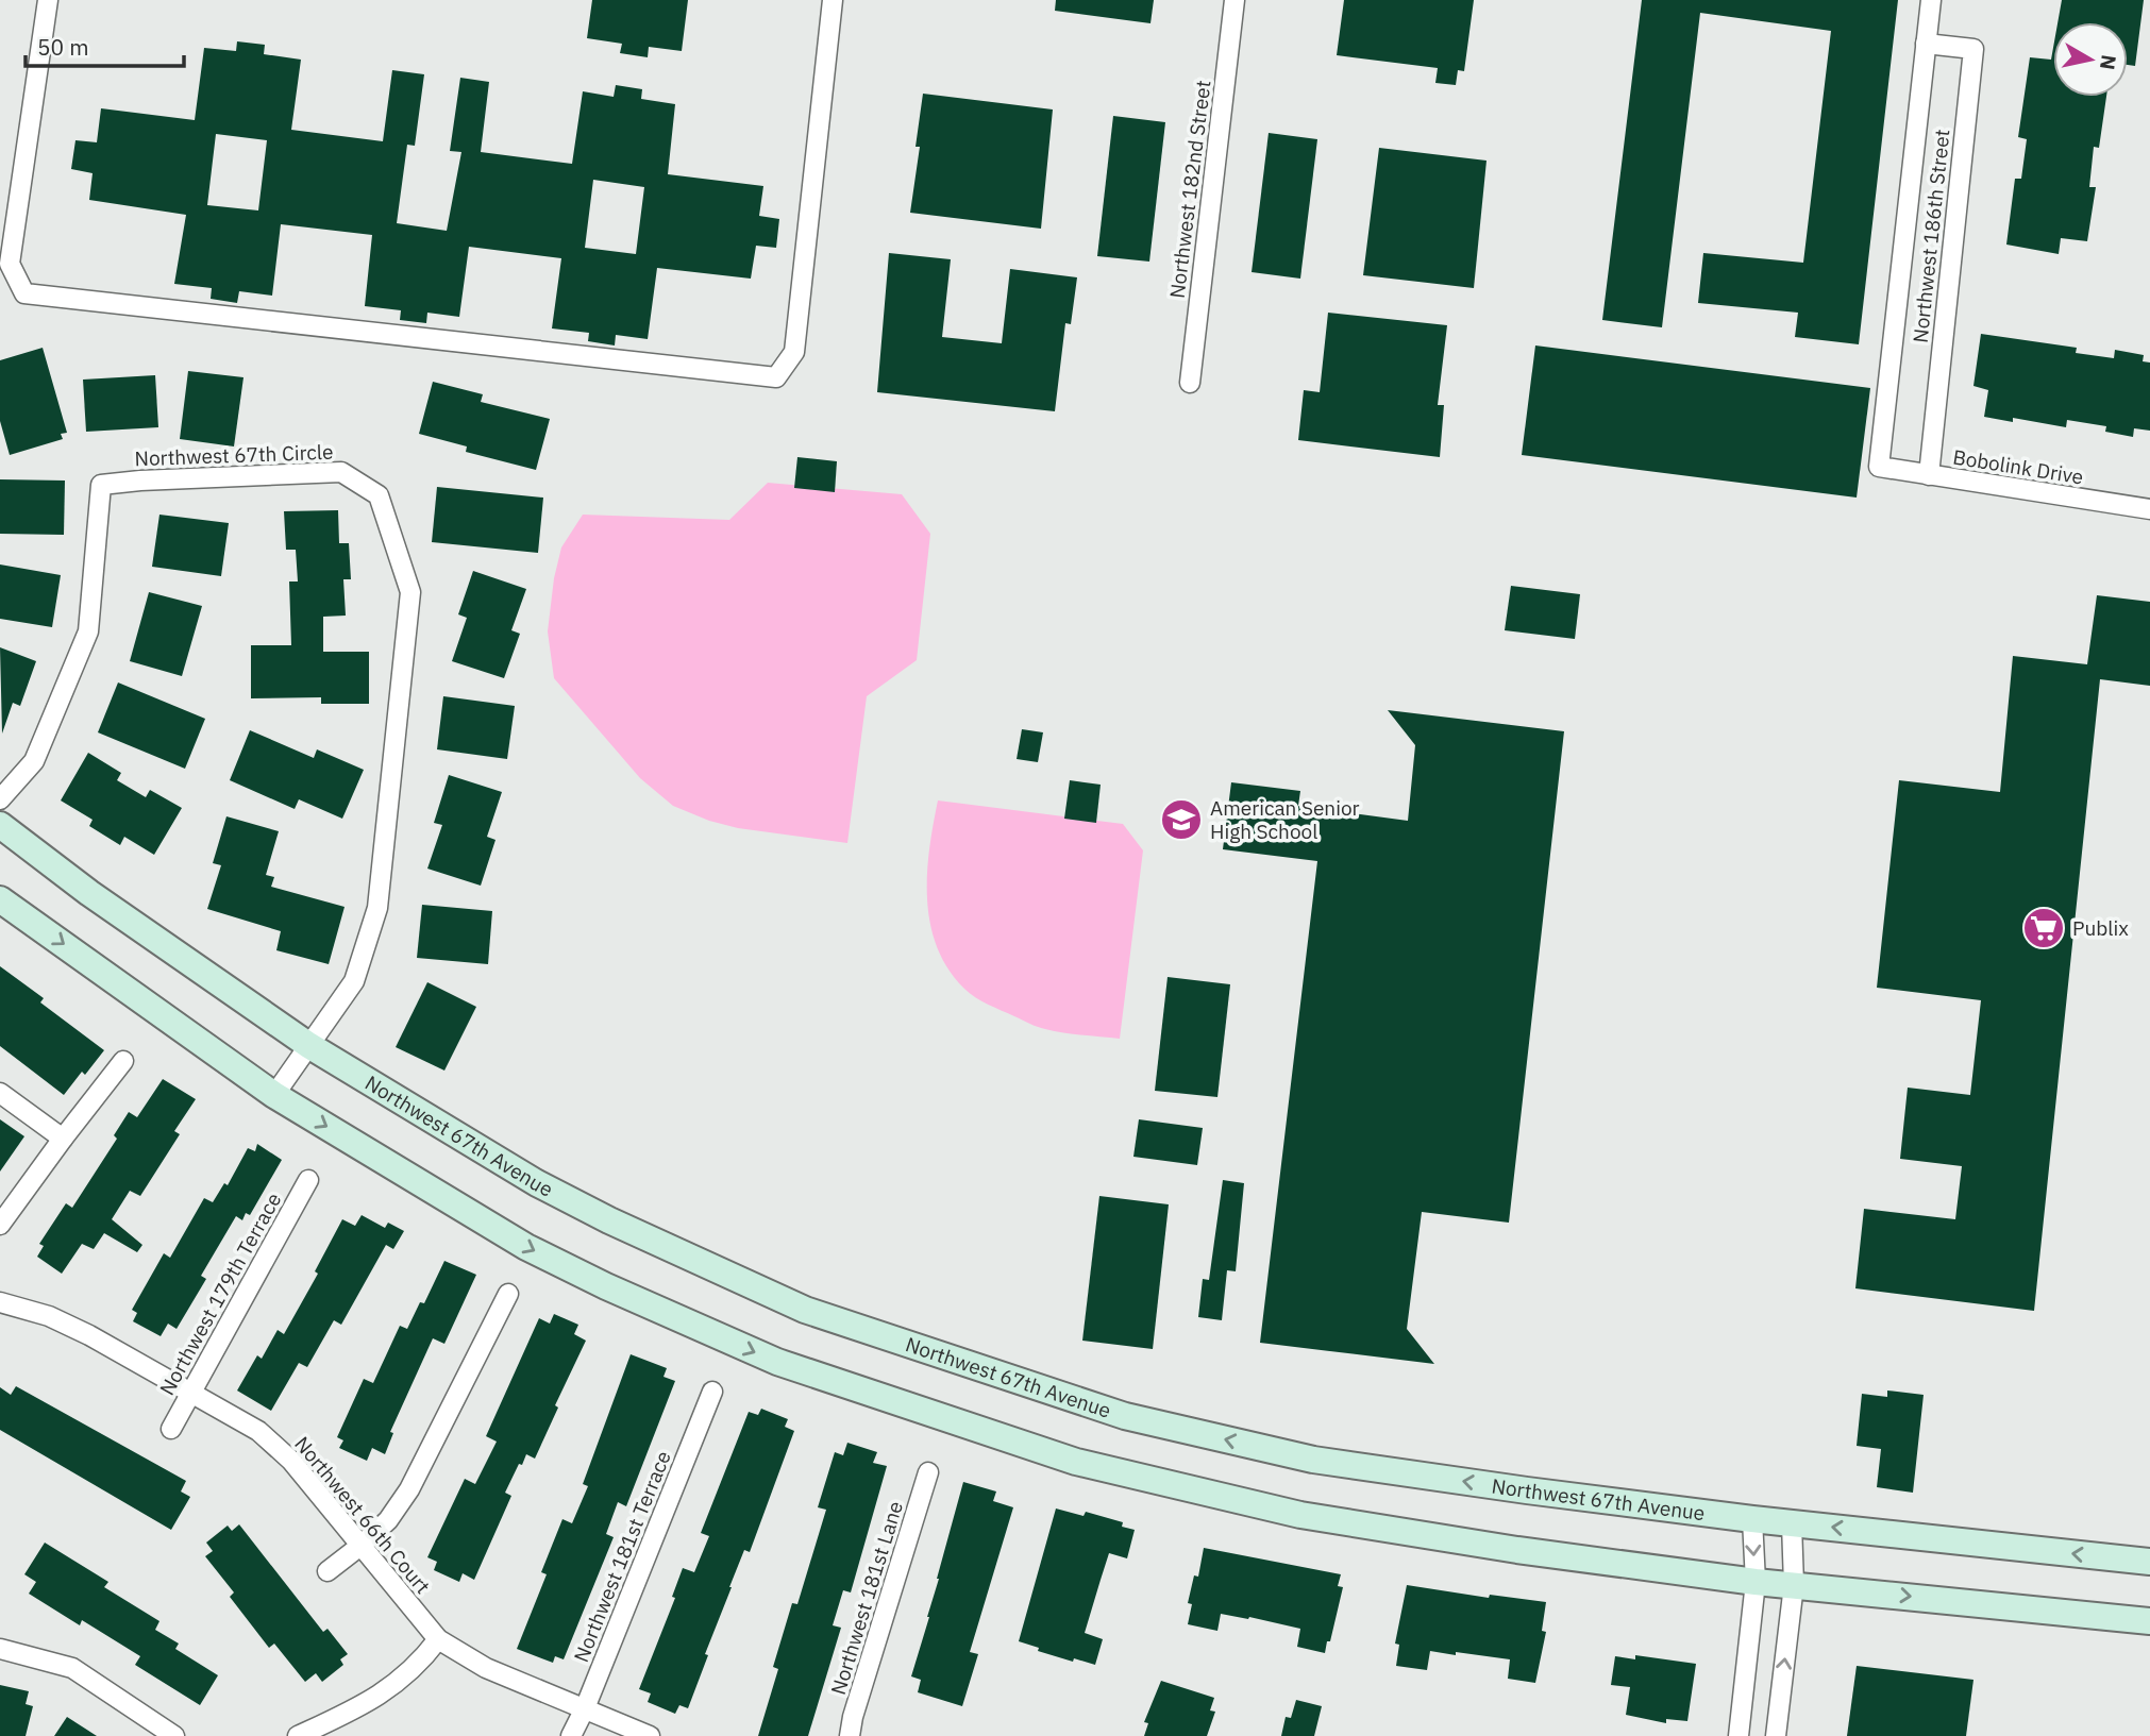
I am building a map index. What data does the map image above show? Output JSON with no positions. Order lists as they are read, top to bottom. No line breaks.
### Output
{"streets":{"main road":["Northwest 67th Avenue"],"street":["Northwest 182nd Street","Northwest 186th Street","Northwest 67th Circle","Bobolink Drive","Northwest 179th Terrace","Northwest 66th Court","Northwest 181st Terrace","Northwest 181st Lane"]},"crossings":[["Northwest 186th Street","Bobolink Drive"],["Northwest 67th Circle","Northwest 67th Avenue"],["Northwest 179th Terrace","Northwest 66th Court"],["Northwest 66th Court","Northwest 181st Terrace"]],"places":{"school or university":["American Senior High School"],"supermarket":["Publix"]},"scale_bar":"50 m","north":"right"}
